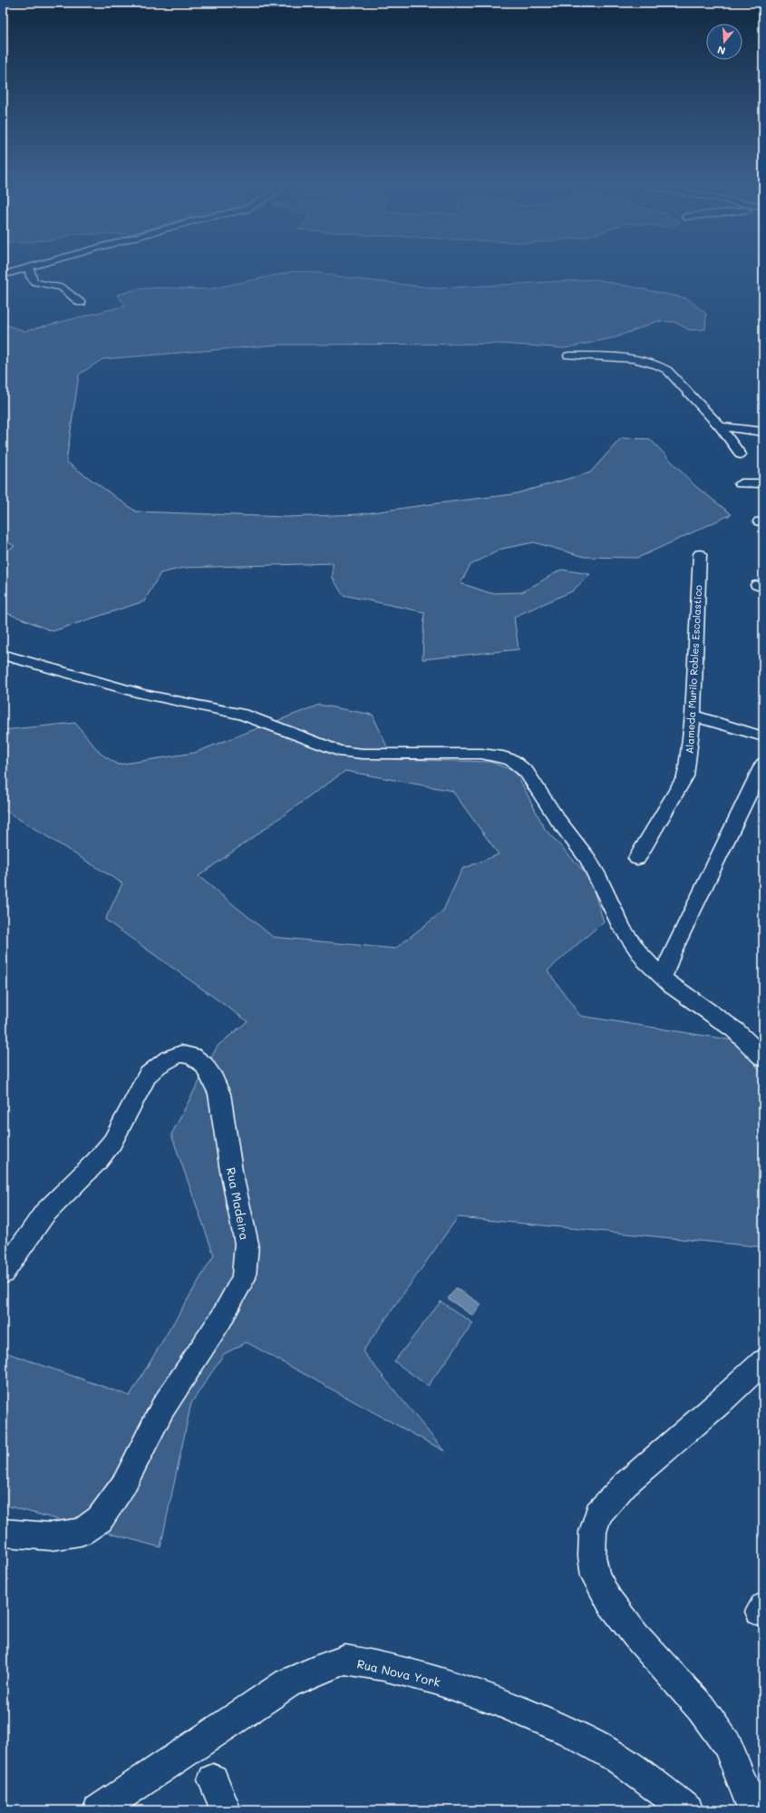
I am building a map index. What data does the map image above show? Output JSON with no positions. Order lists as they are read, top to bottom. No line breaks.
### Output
{"streets":{"street":["Alameda Murilo Robles Escolastico","Rua Madeira","Rua Nova York"]},"north":"bottom"}
